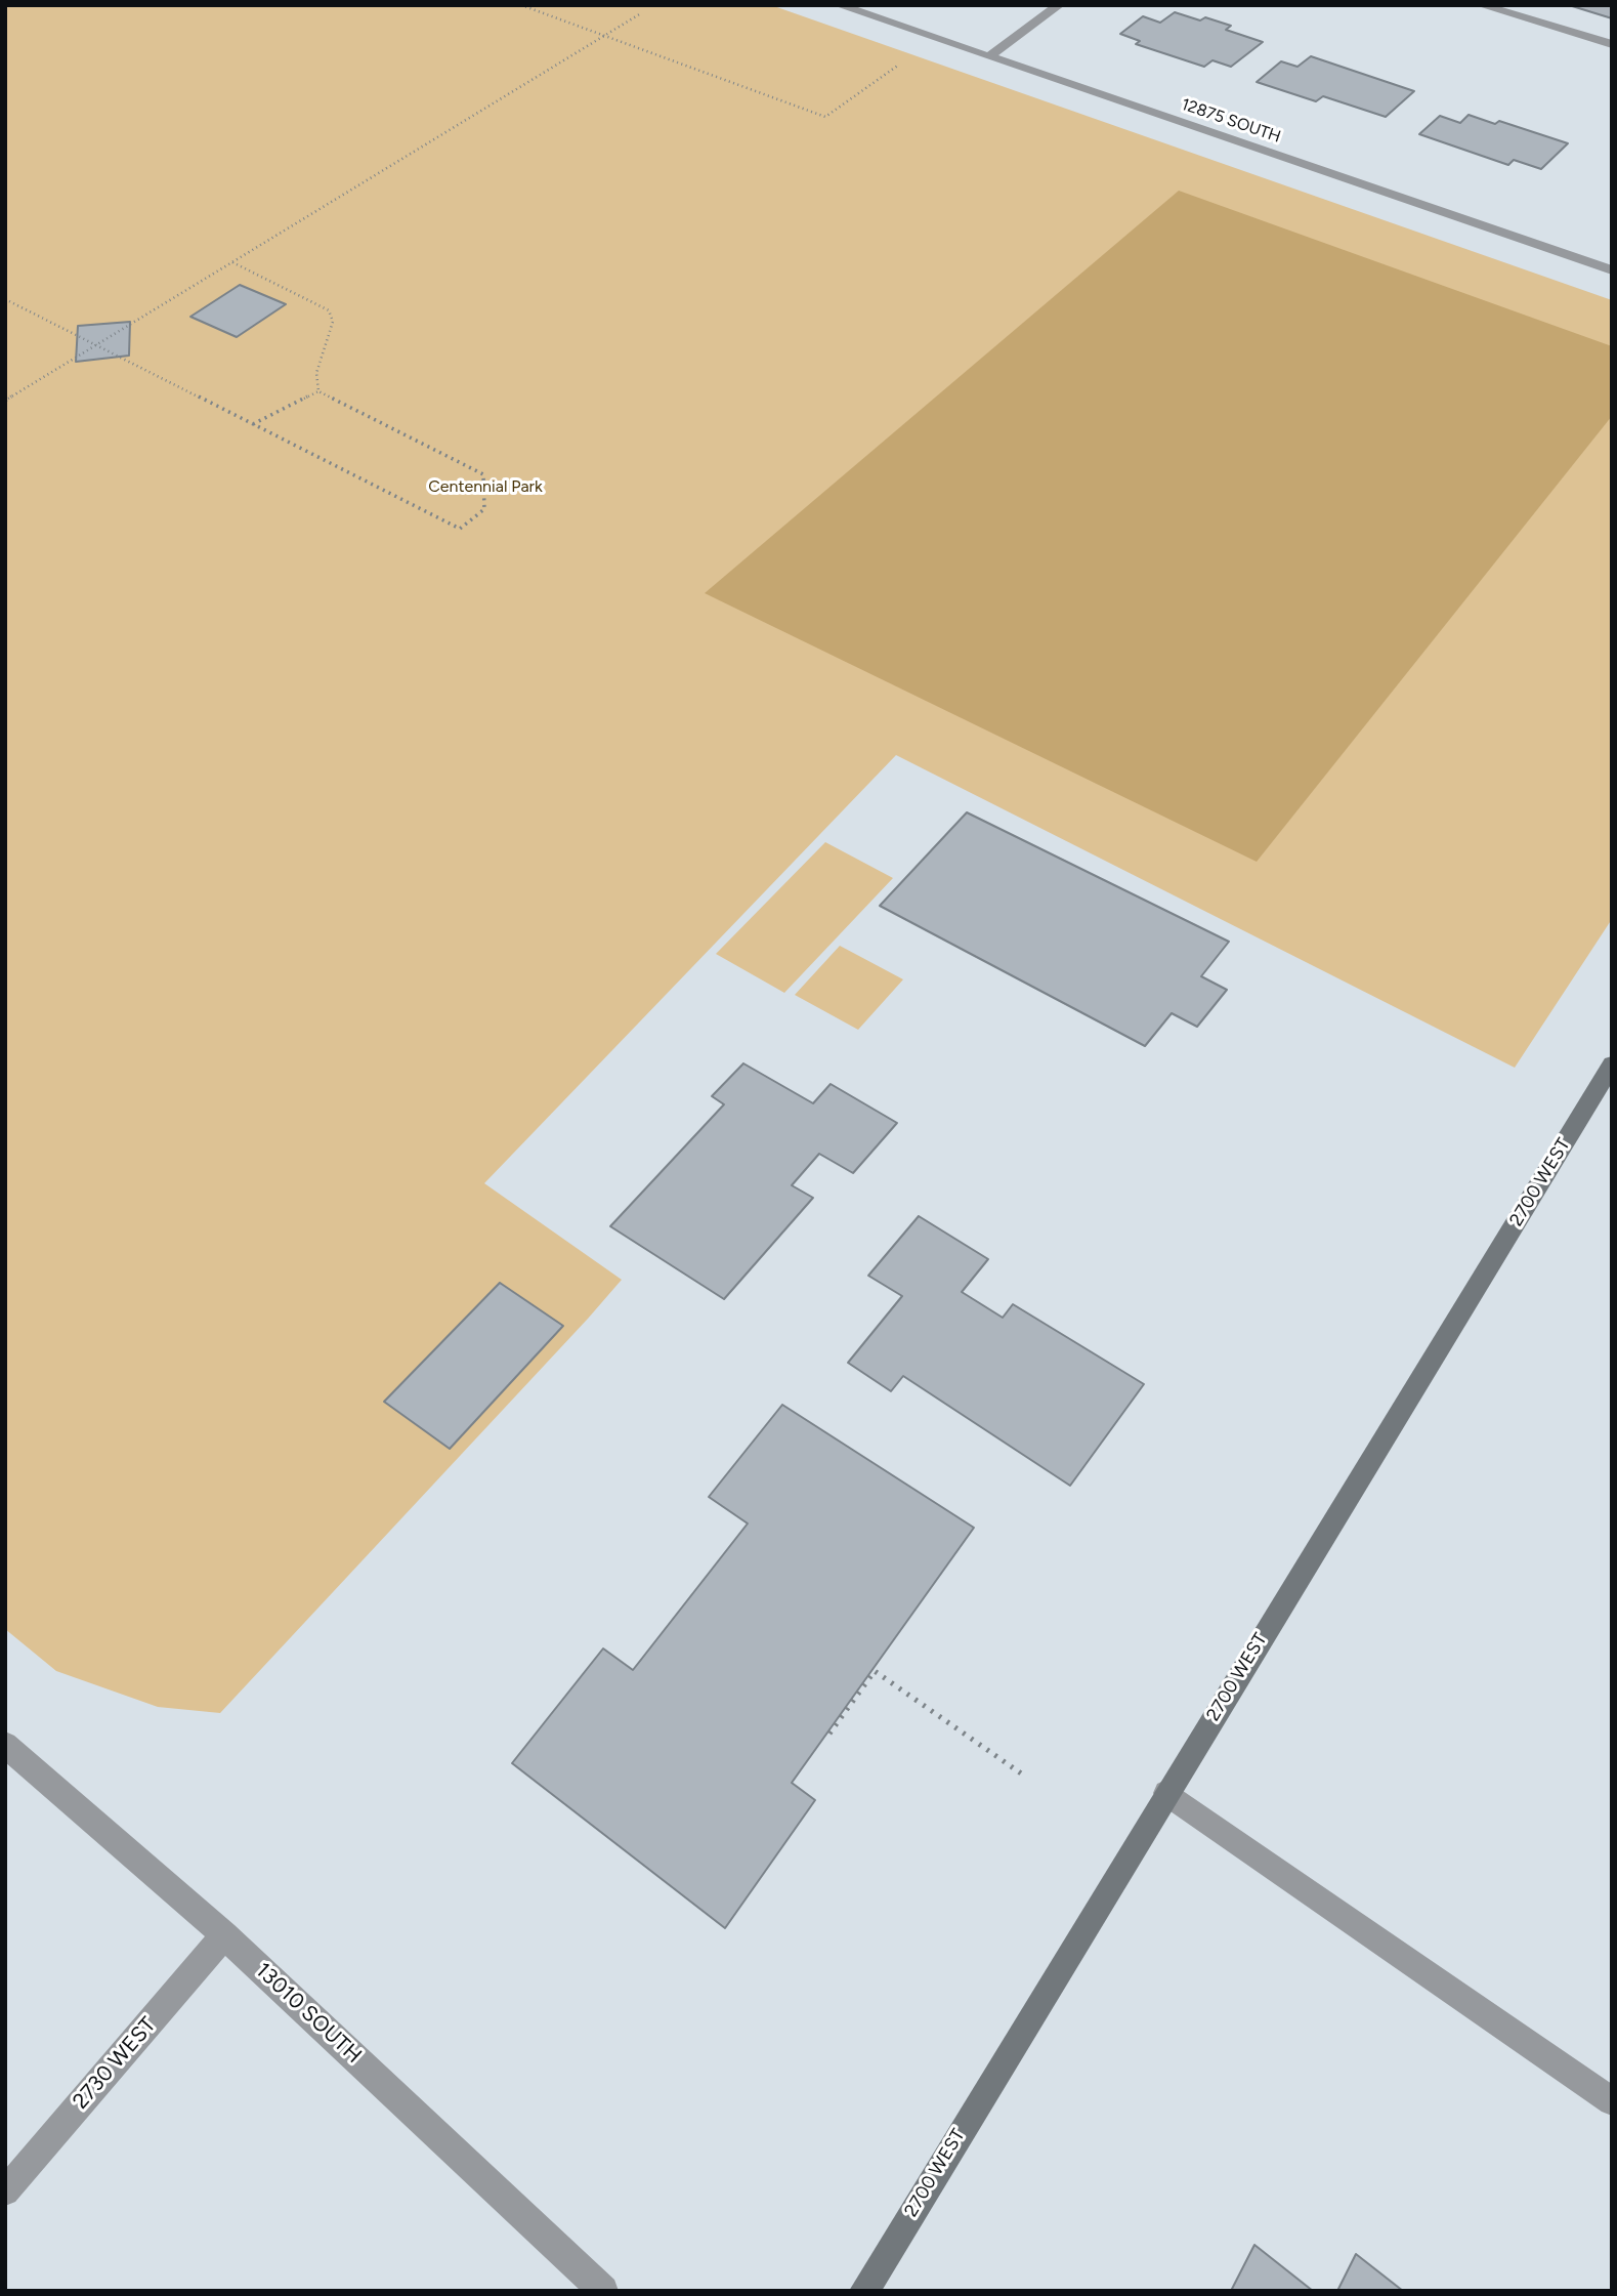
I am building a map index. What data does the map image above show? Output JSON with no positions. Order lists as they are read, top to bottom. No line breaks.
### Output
{"streets":{"main road":["2700 WEST"],"street":["12875 SOUTH","13010 SOUTH","2730 WEST"]},"crossings":[["13010 SOUTH","2730 WEST"]],"parks":["Centennial Park"]}
